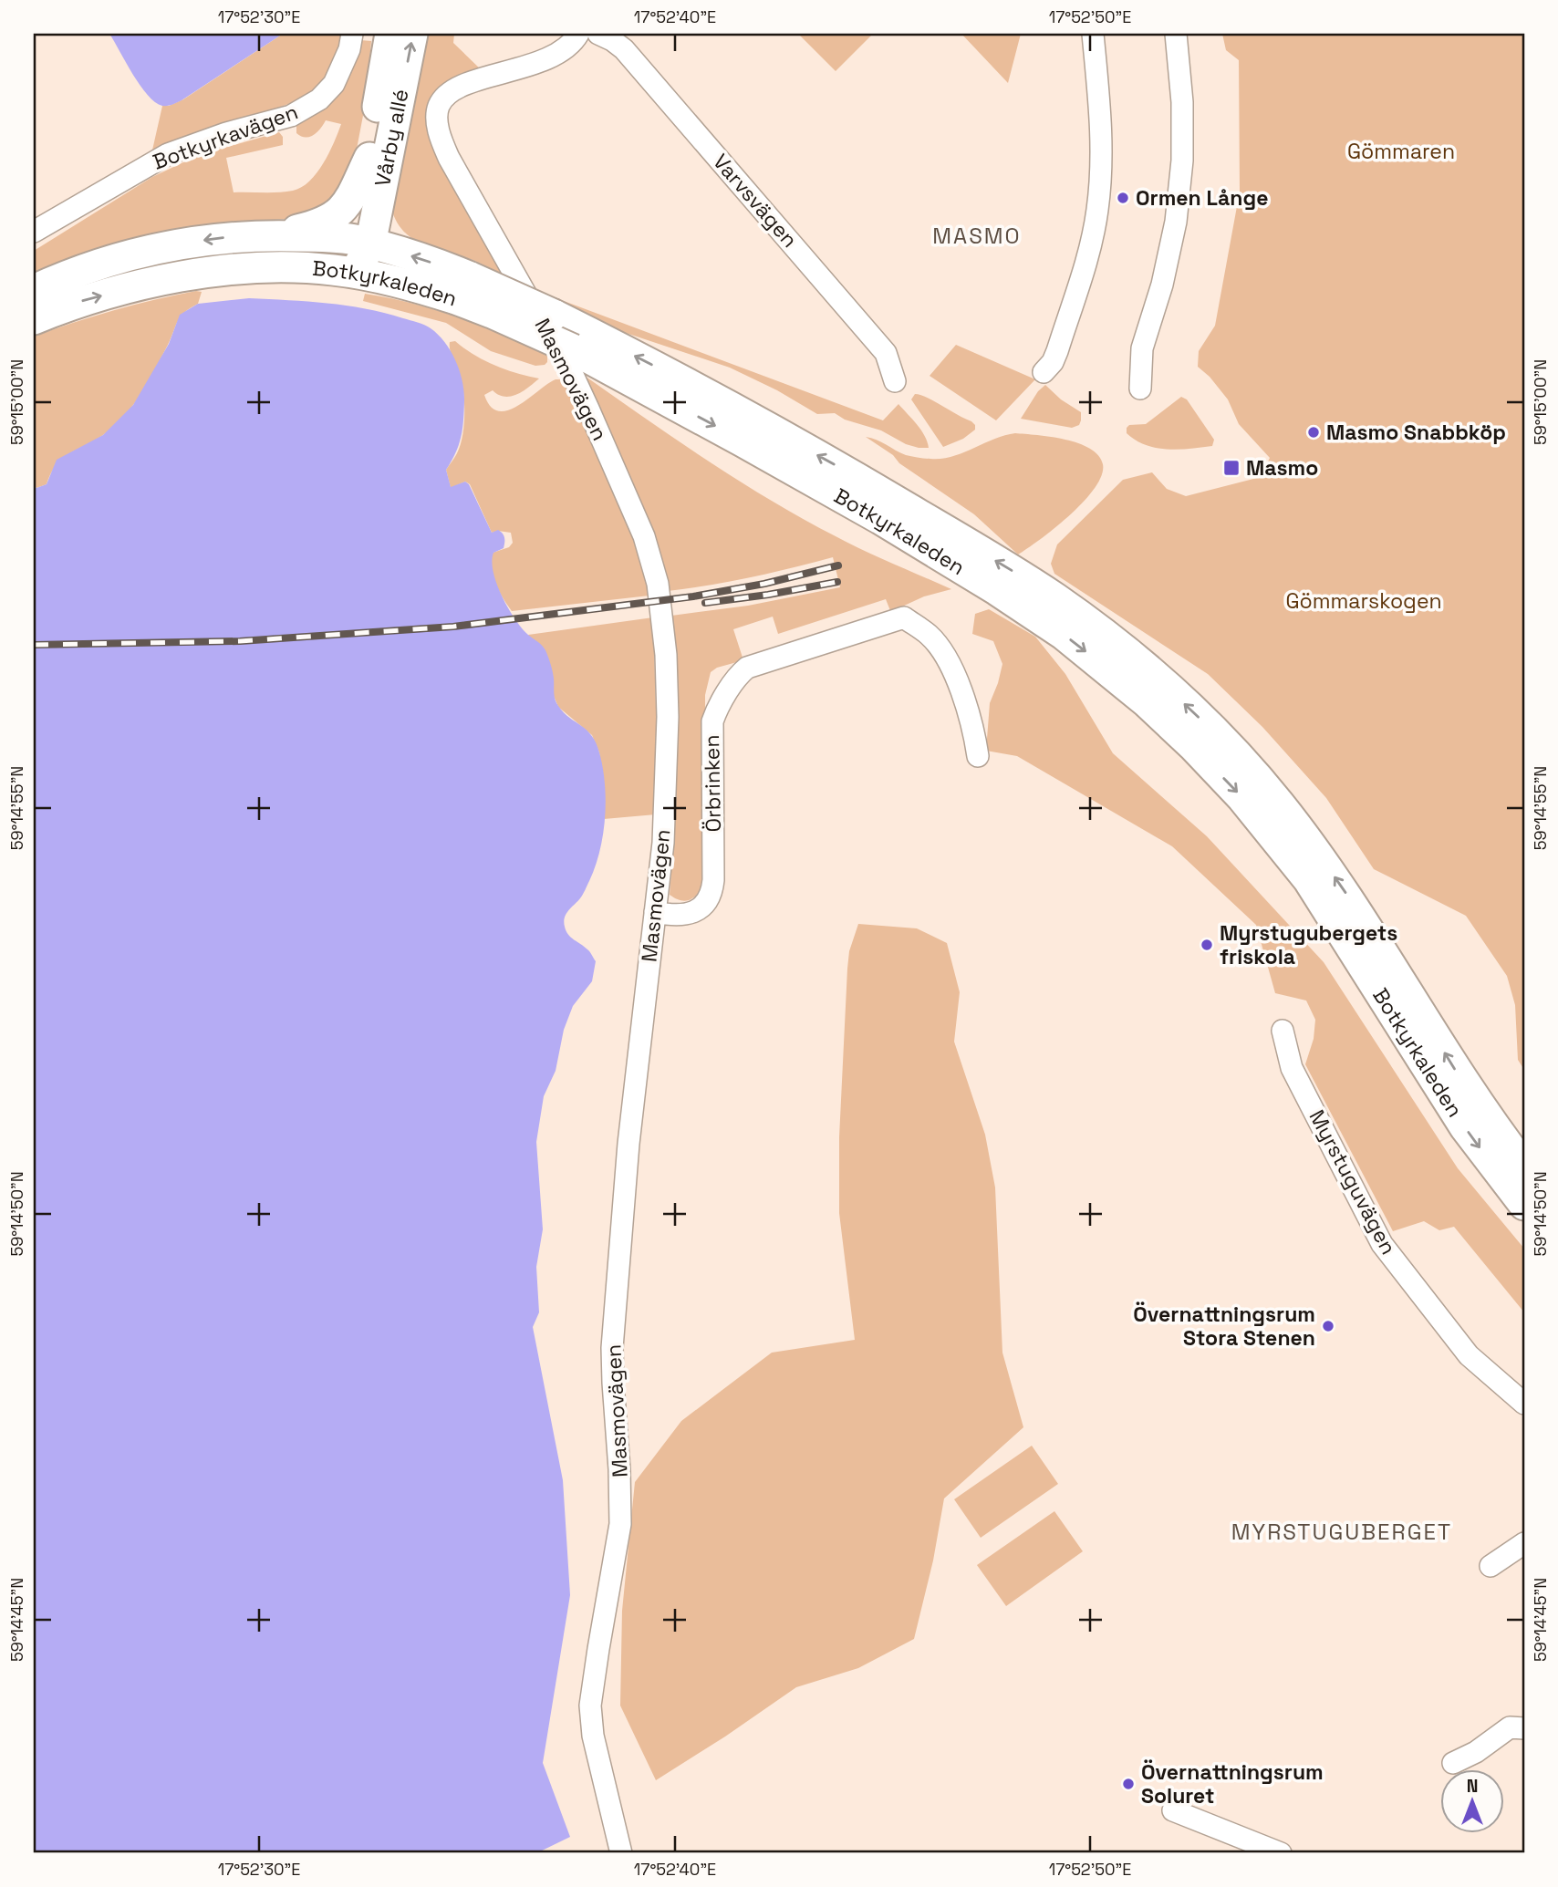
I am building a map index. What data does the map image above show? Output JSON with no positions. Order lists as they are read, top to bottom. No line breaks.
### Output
{"streets":{"main road":["Vårby allé","Botkyrkaleden"],"street":["Botkyrkavägen","Varvsvägen","Masmovägen","Örbrinken","Myrstuguvägen"]},"crossings":[["Vårby allé","Botkyrkaleden"],["Masmovägen","Örbrinken"]],"districts":["MASMO","MYRSTUGUBERGET"],"parks":["Gömmaren","Gömmarskogen"],"places":{"other":["Ormen Långe","Masmo Snabbköp","Myrstugubergets friskola","Övernattningsrum Stora Stenen","Övernattningsrum Soluret"],"transit":["Masmo"]},"north":"top","coordinates":["17°52'30\"E","17°52'40\"E","17°52'50\"E","59°15'00\"N","59°14'55\"N","59°14'50\"N","59°14'45\"N"]}
